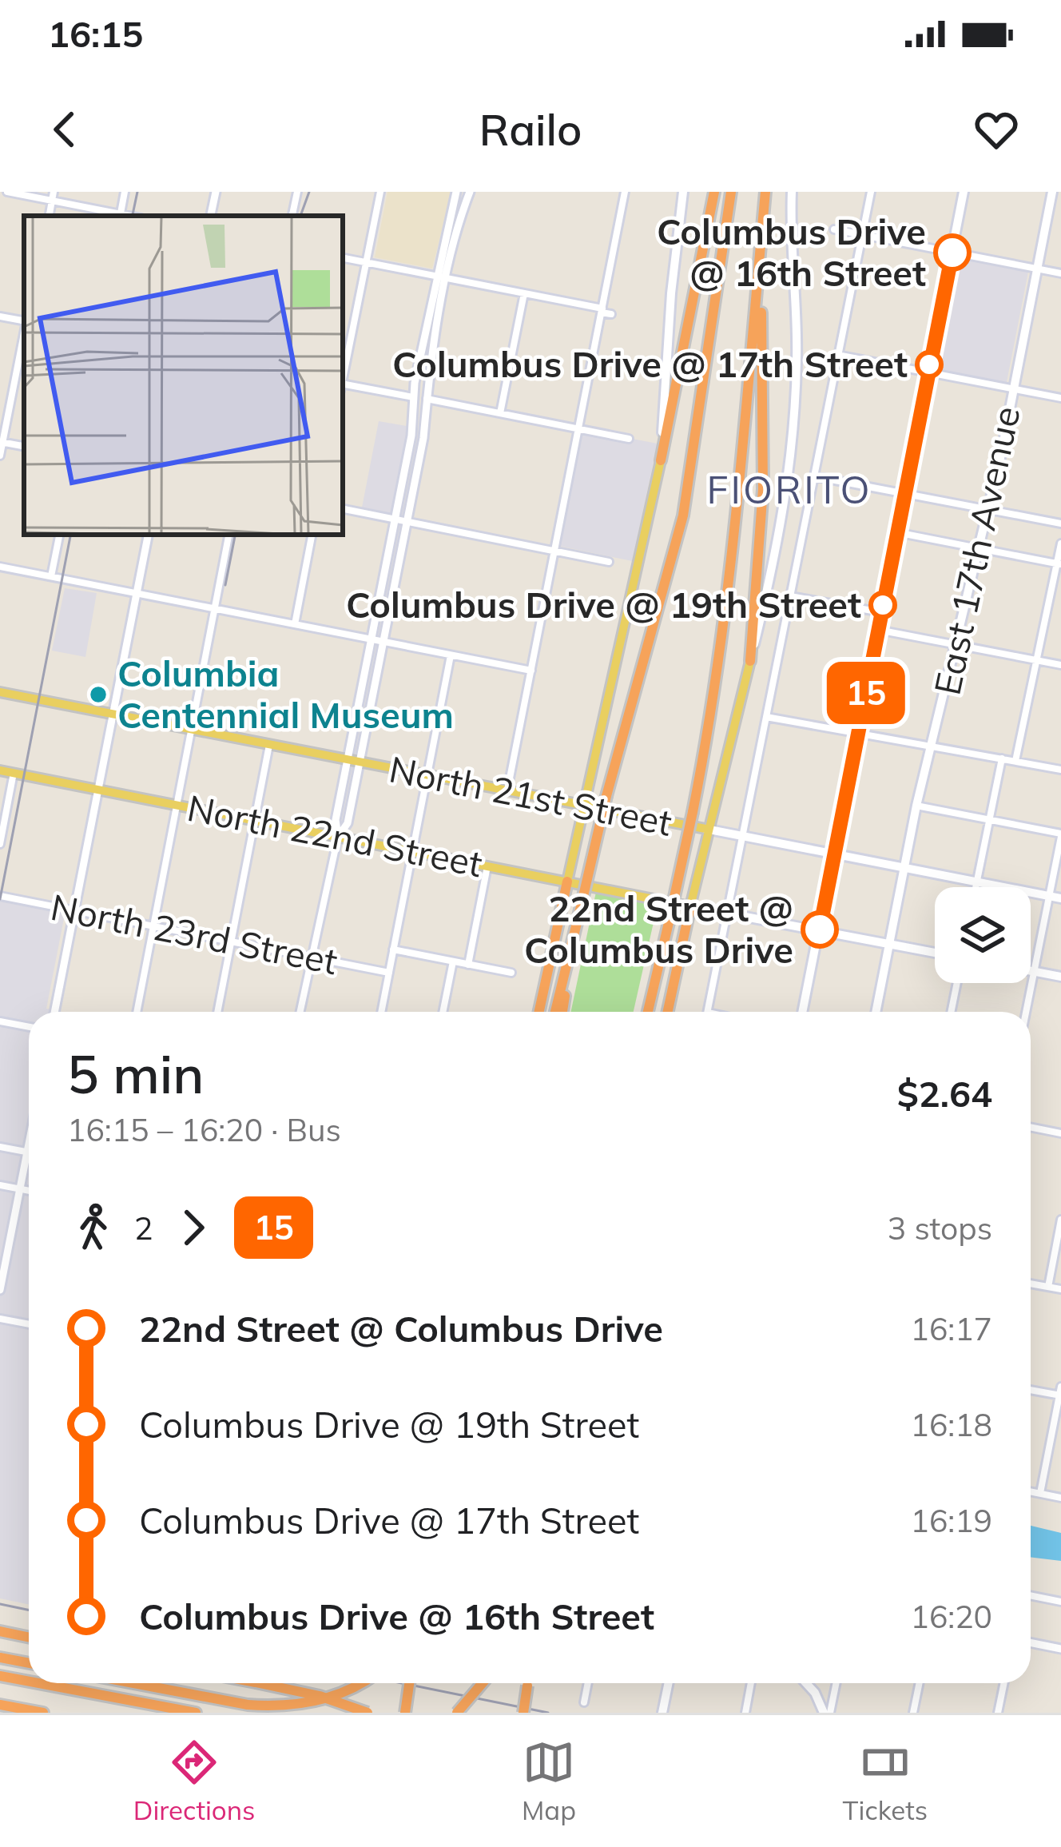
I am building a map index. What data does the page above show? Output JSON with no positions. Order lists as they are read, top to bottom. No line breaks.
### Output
{"streets":{"main road":["East 17th Avenue","North 21st Street","North 22nd Street"],"street":["North 23rd Street"]},"crossings":[["East 17th Avenue","North 21st Street"],["East 17th Avenue","North 22nd Street"]],"districts":["FIORITO"],"places":["Columbus Drive @ 16th Street","Columbus Drive @ 17th Street","Columbus Drive @ 19th Street","Columbia Centennial Museum","22nd Street @ Columbus Drive"],"lines":["bus line 15"],"page":{"status":"16:15","header":"Railo","on_map":"15","heading":["5 min","16:15 – 16:20 · Bus","$2.64"],"legs":["2","15","3 stops"],"list":[{"name":"22nd Street @ Columbus Drive","value":"16:17"},{"name":"Columbus Drive @ 19th Street","value":"16:18"},{"name":"Columbus Drive @ 17th Street","value":"16:19"},{"name":"Columbus Drive @ 16th Street","value":"16:20"}],"tabs":["Directions","Map","Tickets"]}}
